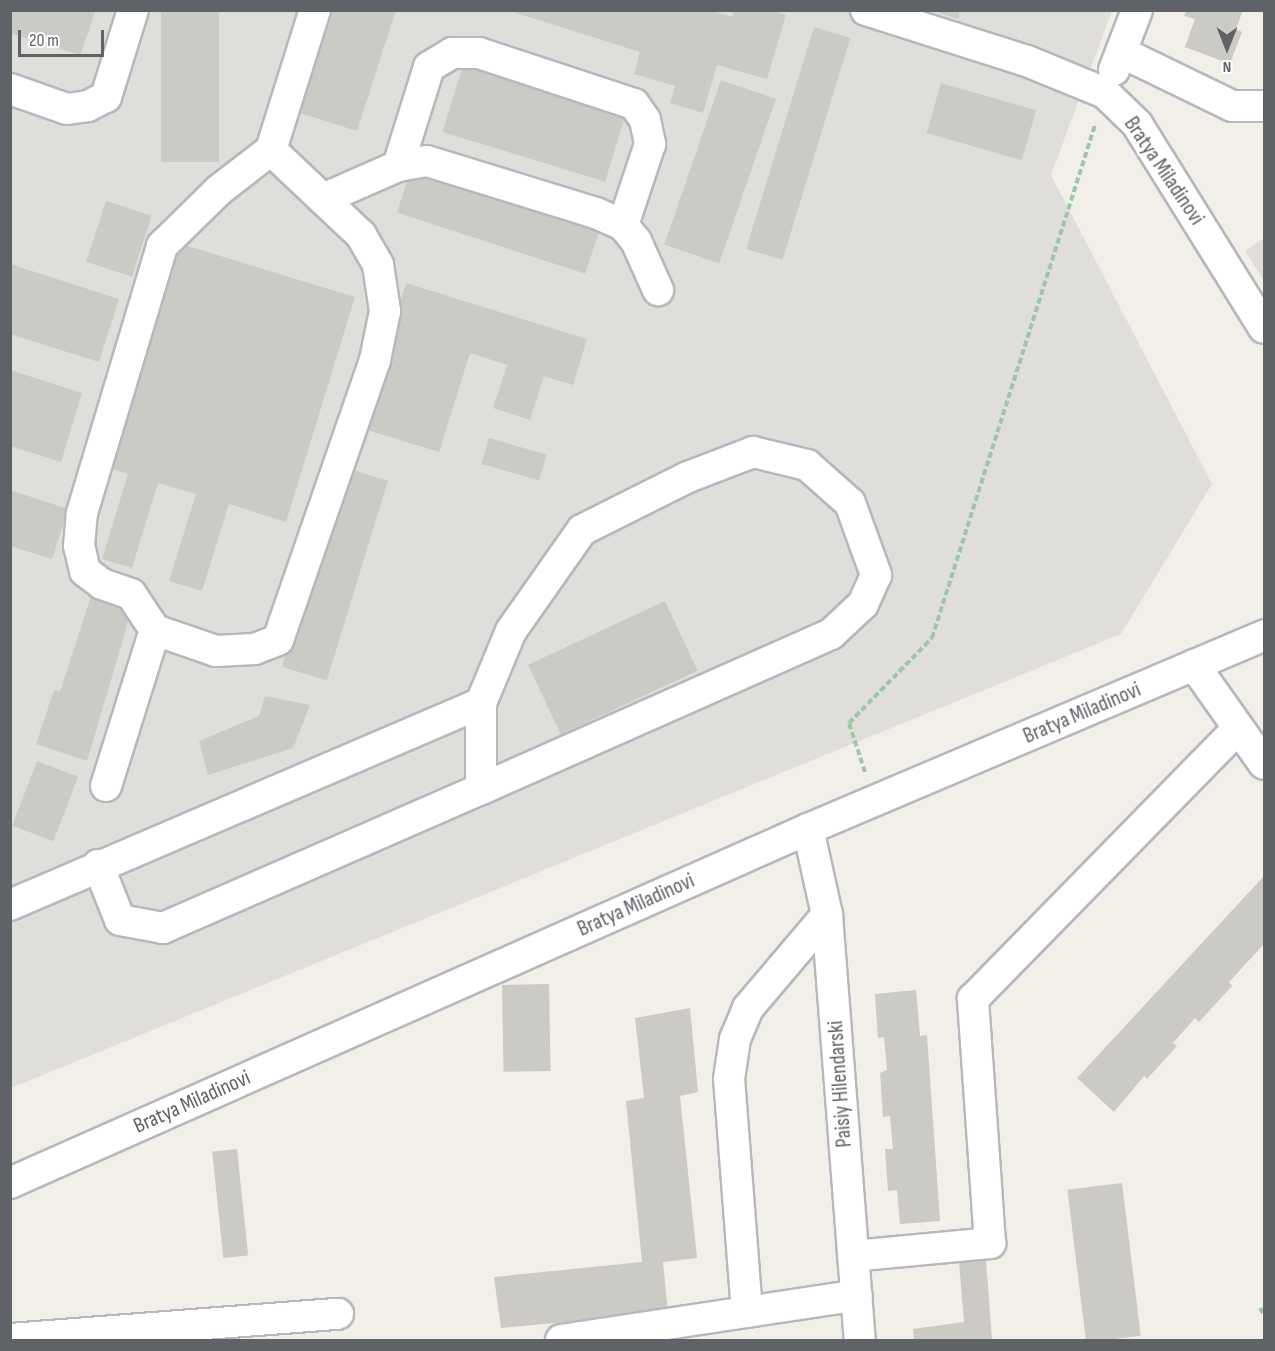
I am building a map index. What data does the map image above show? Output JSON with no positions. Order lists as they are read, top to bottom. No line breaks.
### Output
{"streets":{"street":["Bratya Miladinovi","Paisiy Hilendarski"]},"crossings":[["Bratya Miladinovi","Paisiy Hilendarski"]],"scale_bar":"20 m","north":"bottom"}
